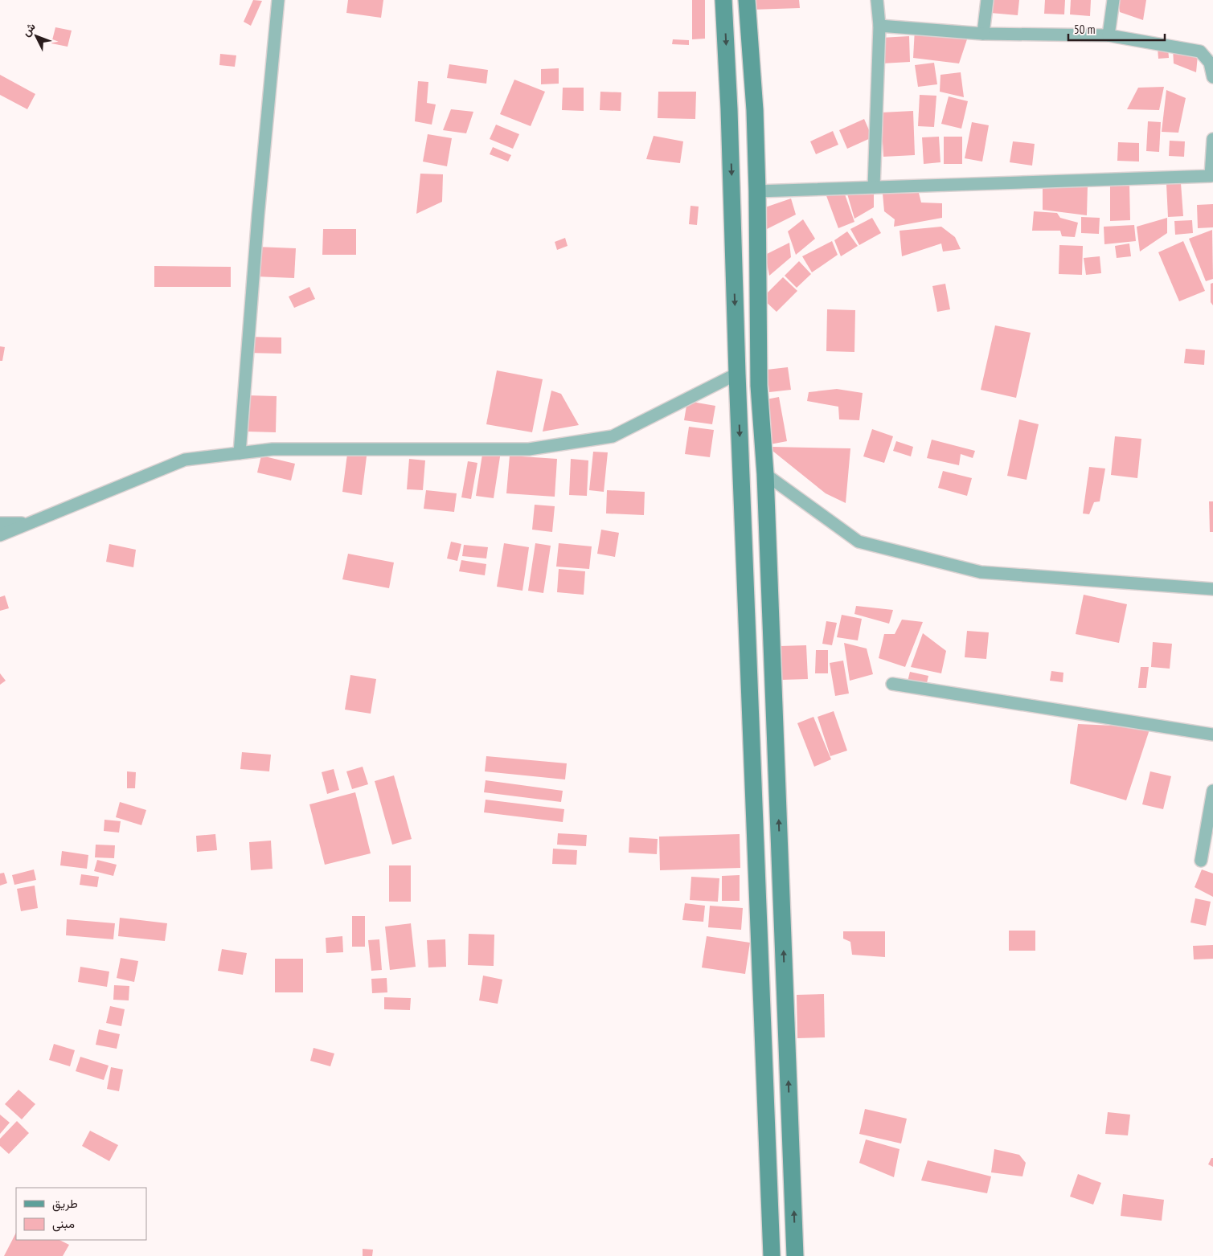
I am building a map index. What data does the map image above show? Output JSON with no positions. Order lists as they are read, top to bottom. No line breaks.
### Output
{"legend":["طريق","مبنى"],"scale_bar":"50 m","north":"top left"}
